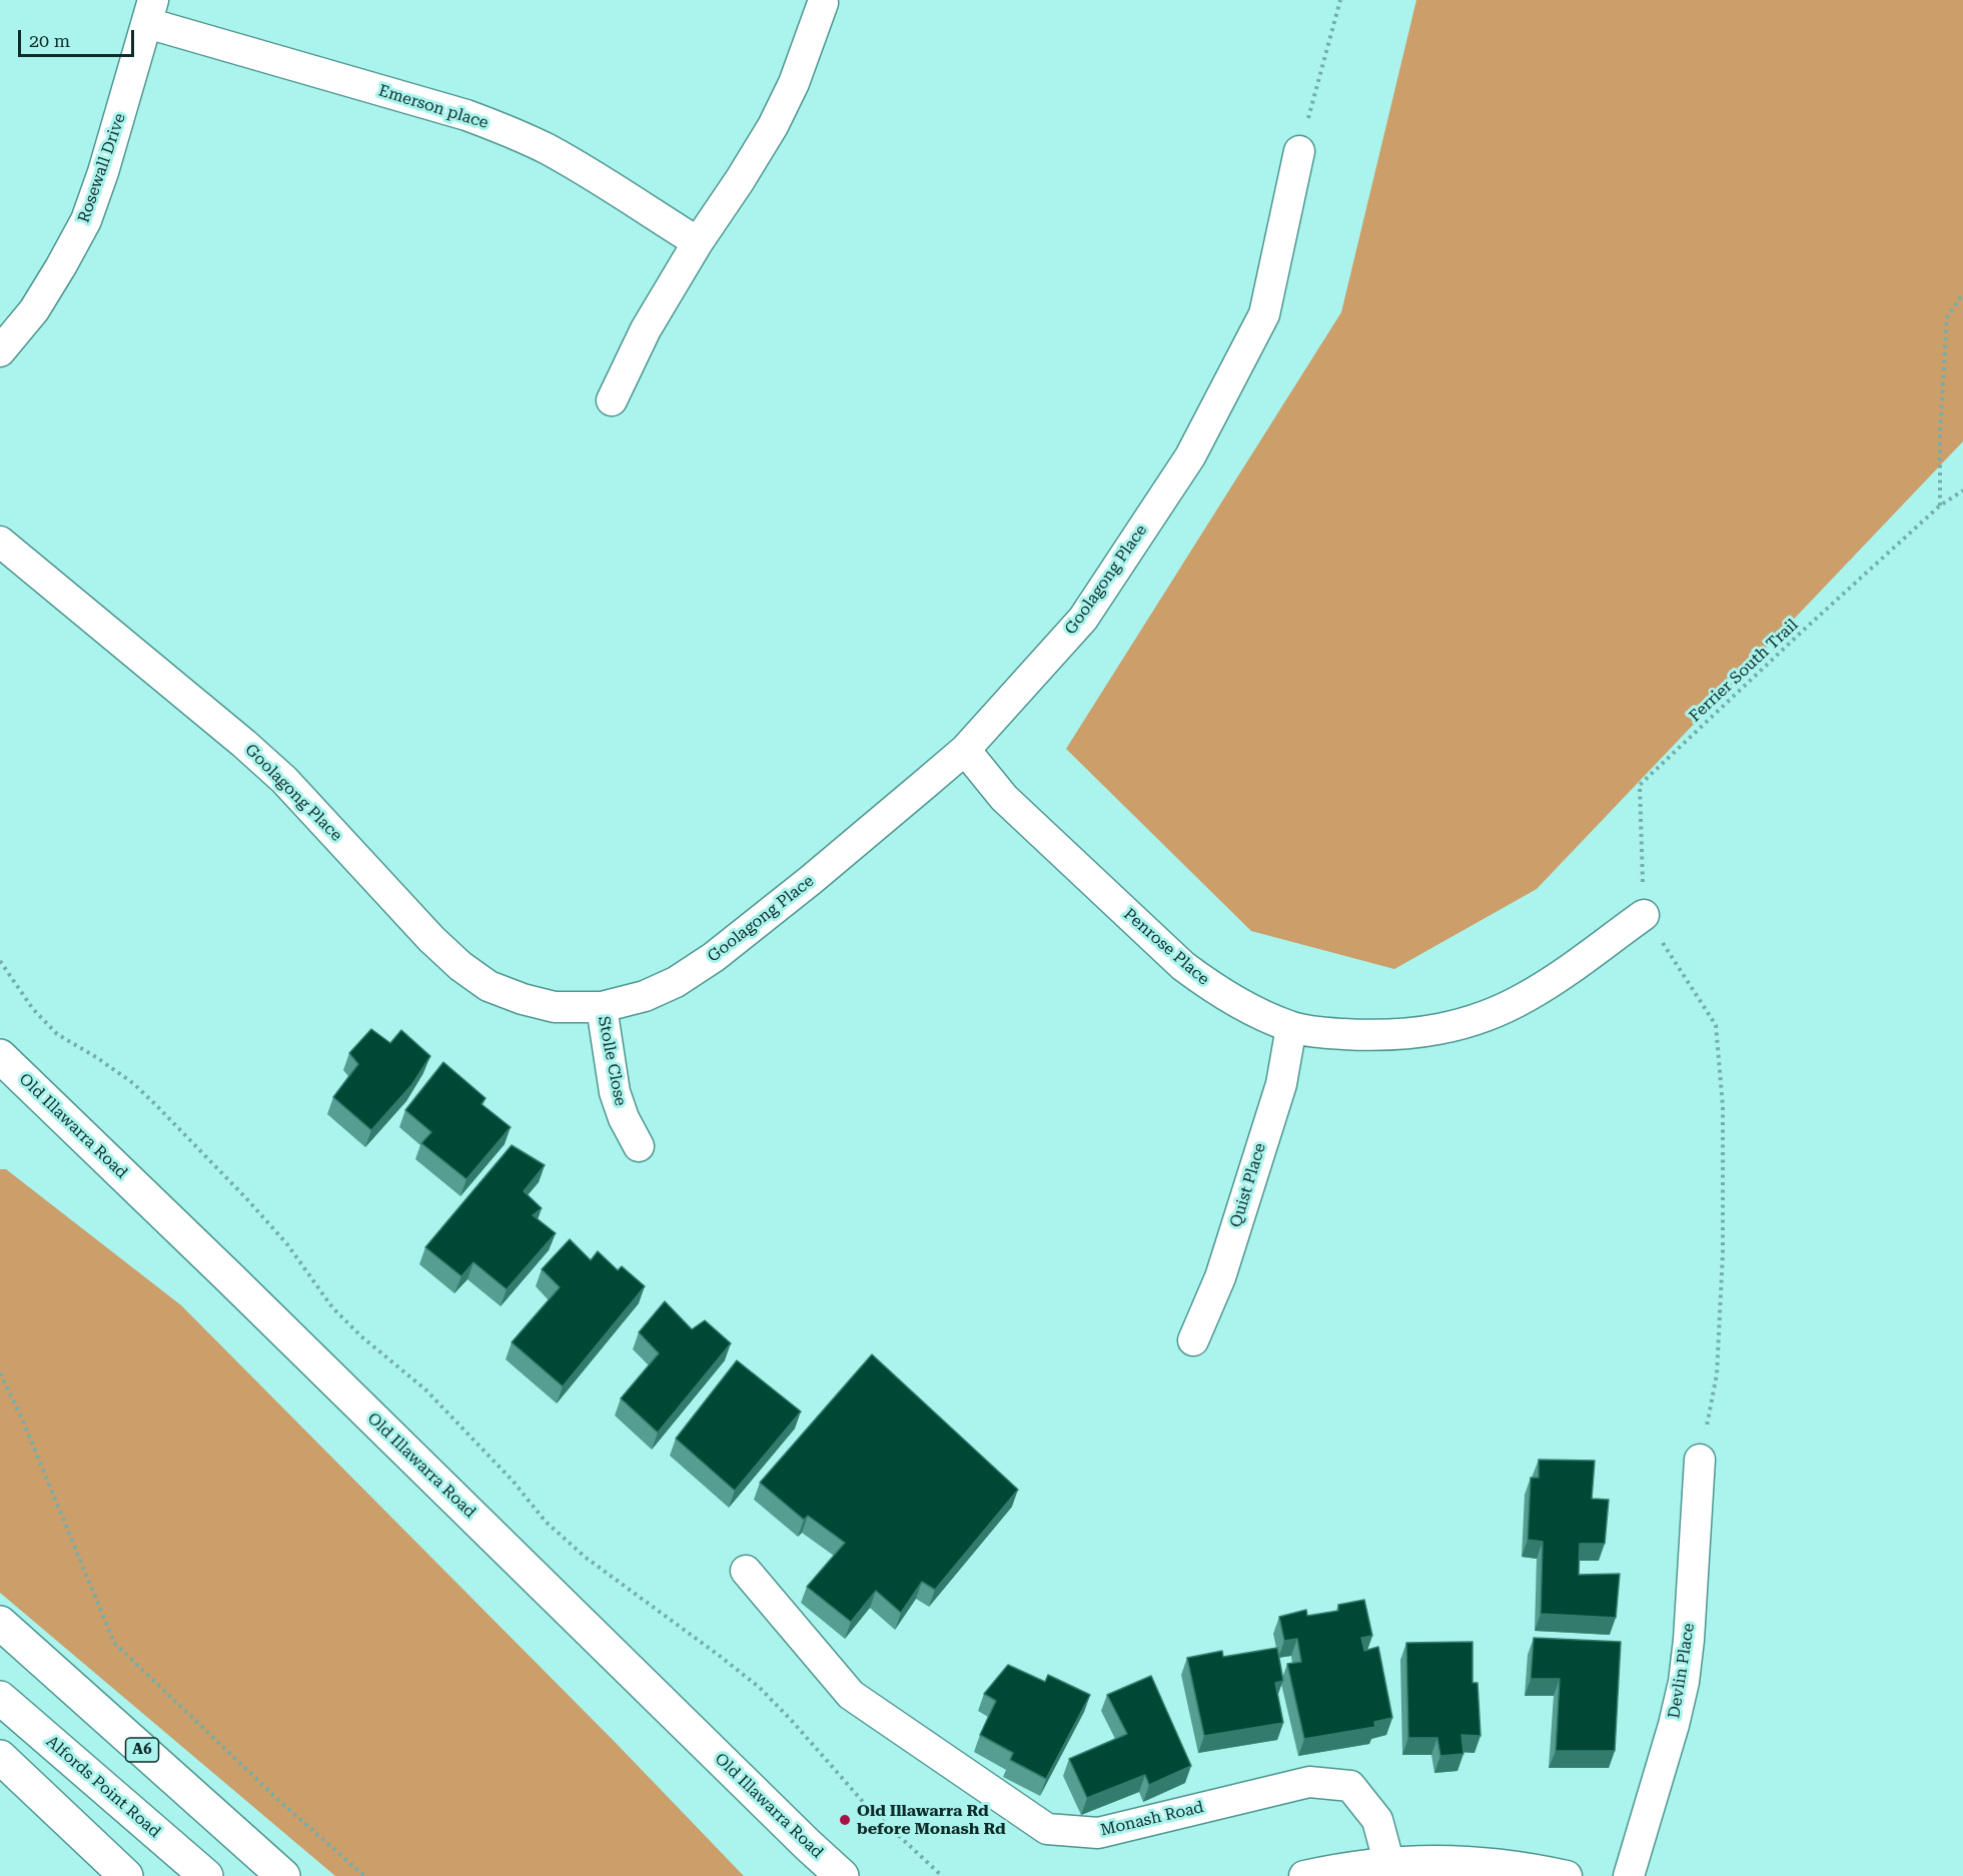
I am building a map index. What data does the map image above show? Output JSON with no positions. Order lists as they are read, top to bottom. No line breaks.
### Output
{"streets":{"main road":["Old Illawarra Road","A6","Alfords Point Road"],"street":["Emerson place","Rosewall Drive","Goolagong Place","Penrose Place","Stolle Close","Quist Place","Devlin Place","Monash Road"],"path":["Ferrier South Trail"]},"crossings":[["Emerson place","Rosewall Drive"],["Goolagong Place","Penrose Place"],["Goolagong Place","Stolle Close"],["Ferrier South Trail","Penrose Place"],["Penrose Place","Quist Place"]],"places":["Old Illawarra Rd before Monash Rd"],"scale_bar":"20 m"}
